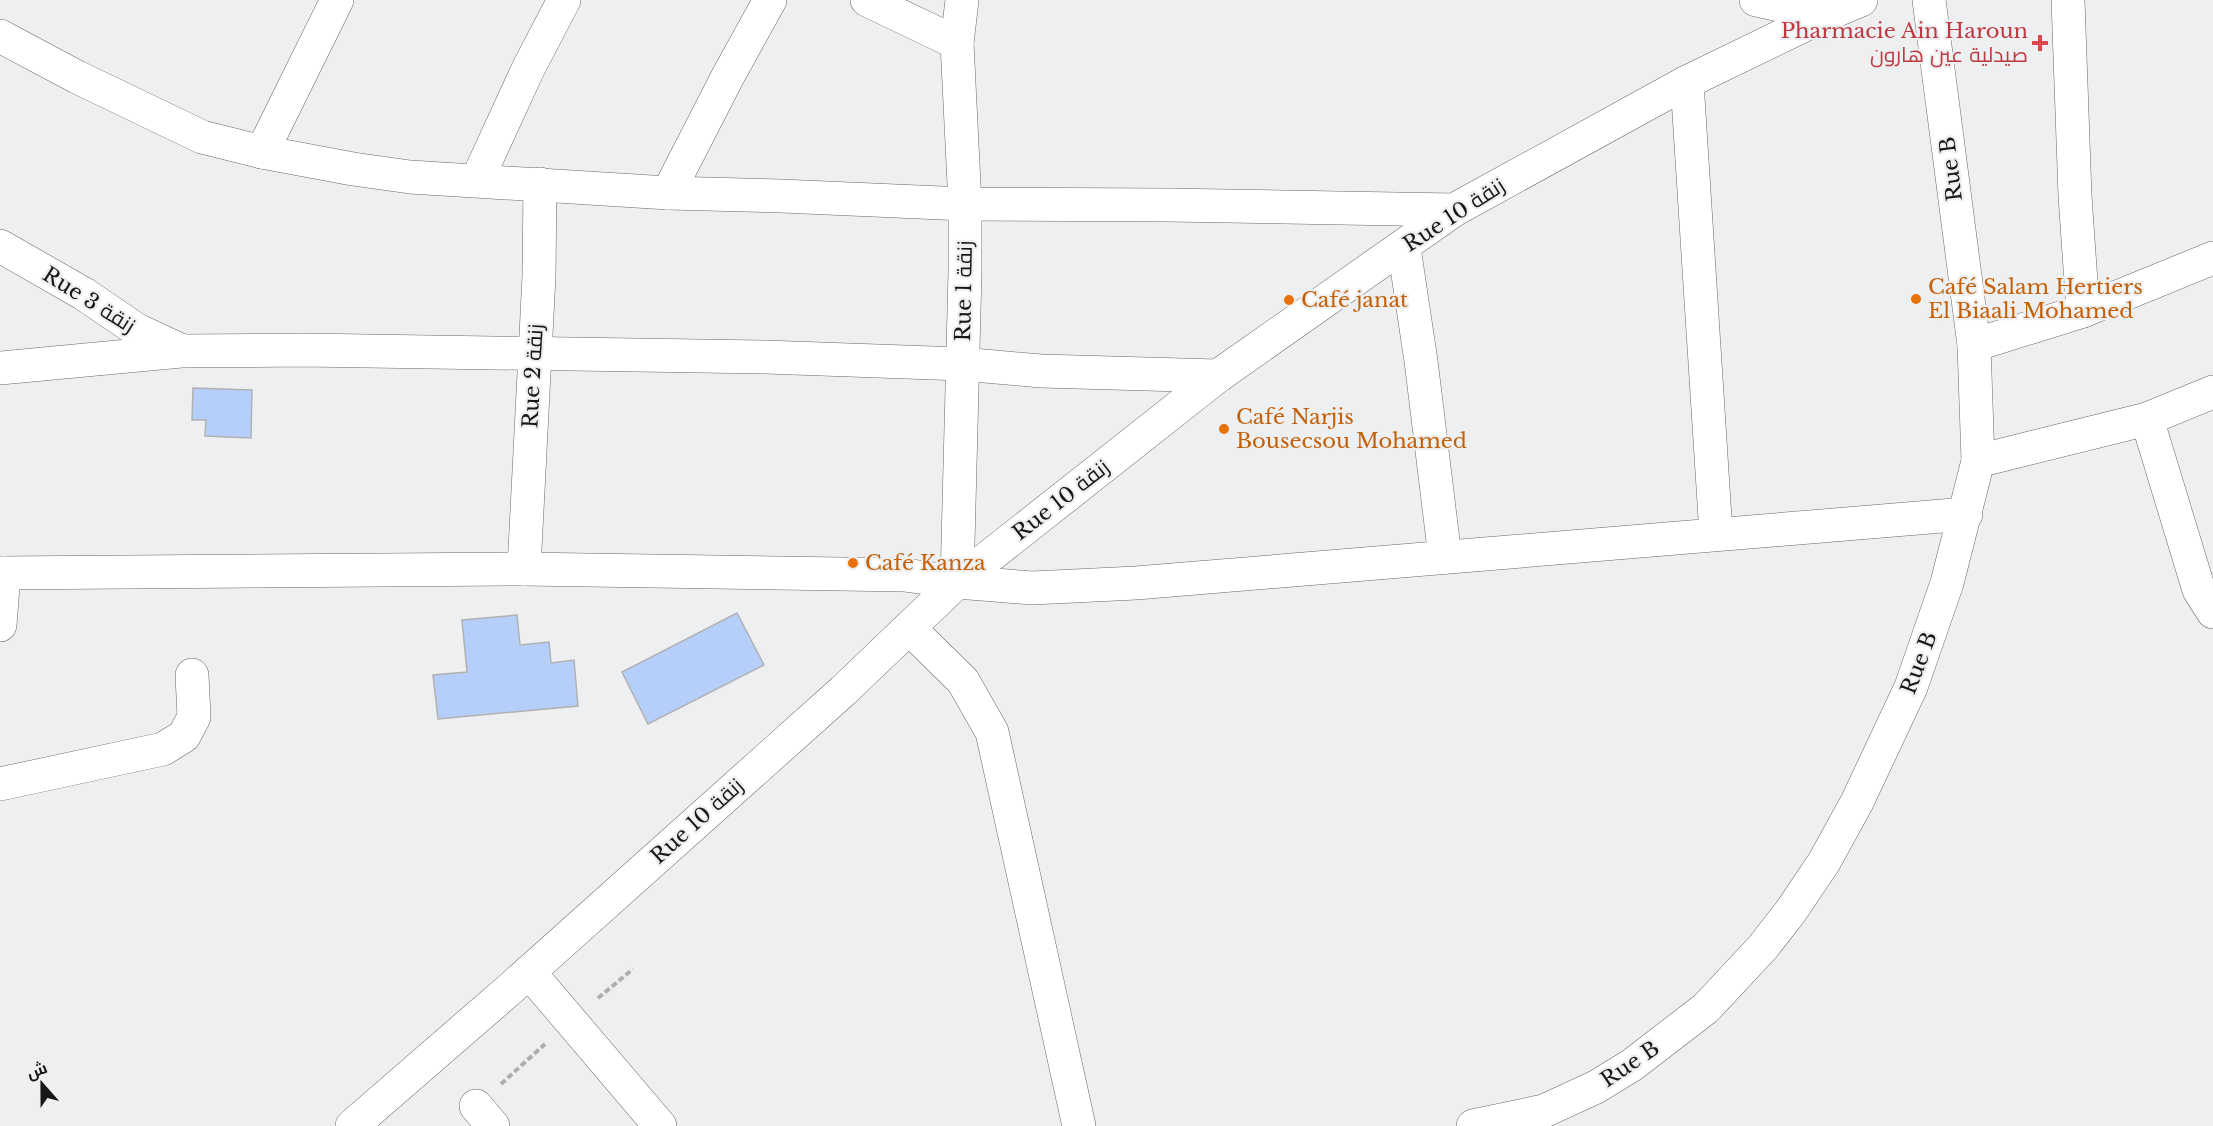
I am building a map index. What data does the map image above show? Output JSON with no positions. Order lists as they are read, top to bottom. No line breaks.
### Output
{"streets":{"street":["Rue B","Rue 10 زنقة","Rue 1 زنقة","Rue 3 زنقة","Rue 2 زنقة"]},"crossings":[["Rue 10 زنقة","Rue 1 زنقة"]],"places":{"health":["Pharmacie Ain Haroun صيدلية عين هارون"],"other":["Café Salam Hertiers El Biaali Mohamed","Café janat","Café Narjis Bousecsou Mohamed","Café Kanza"]},"north":"top"}
